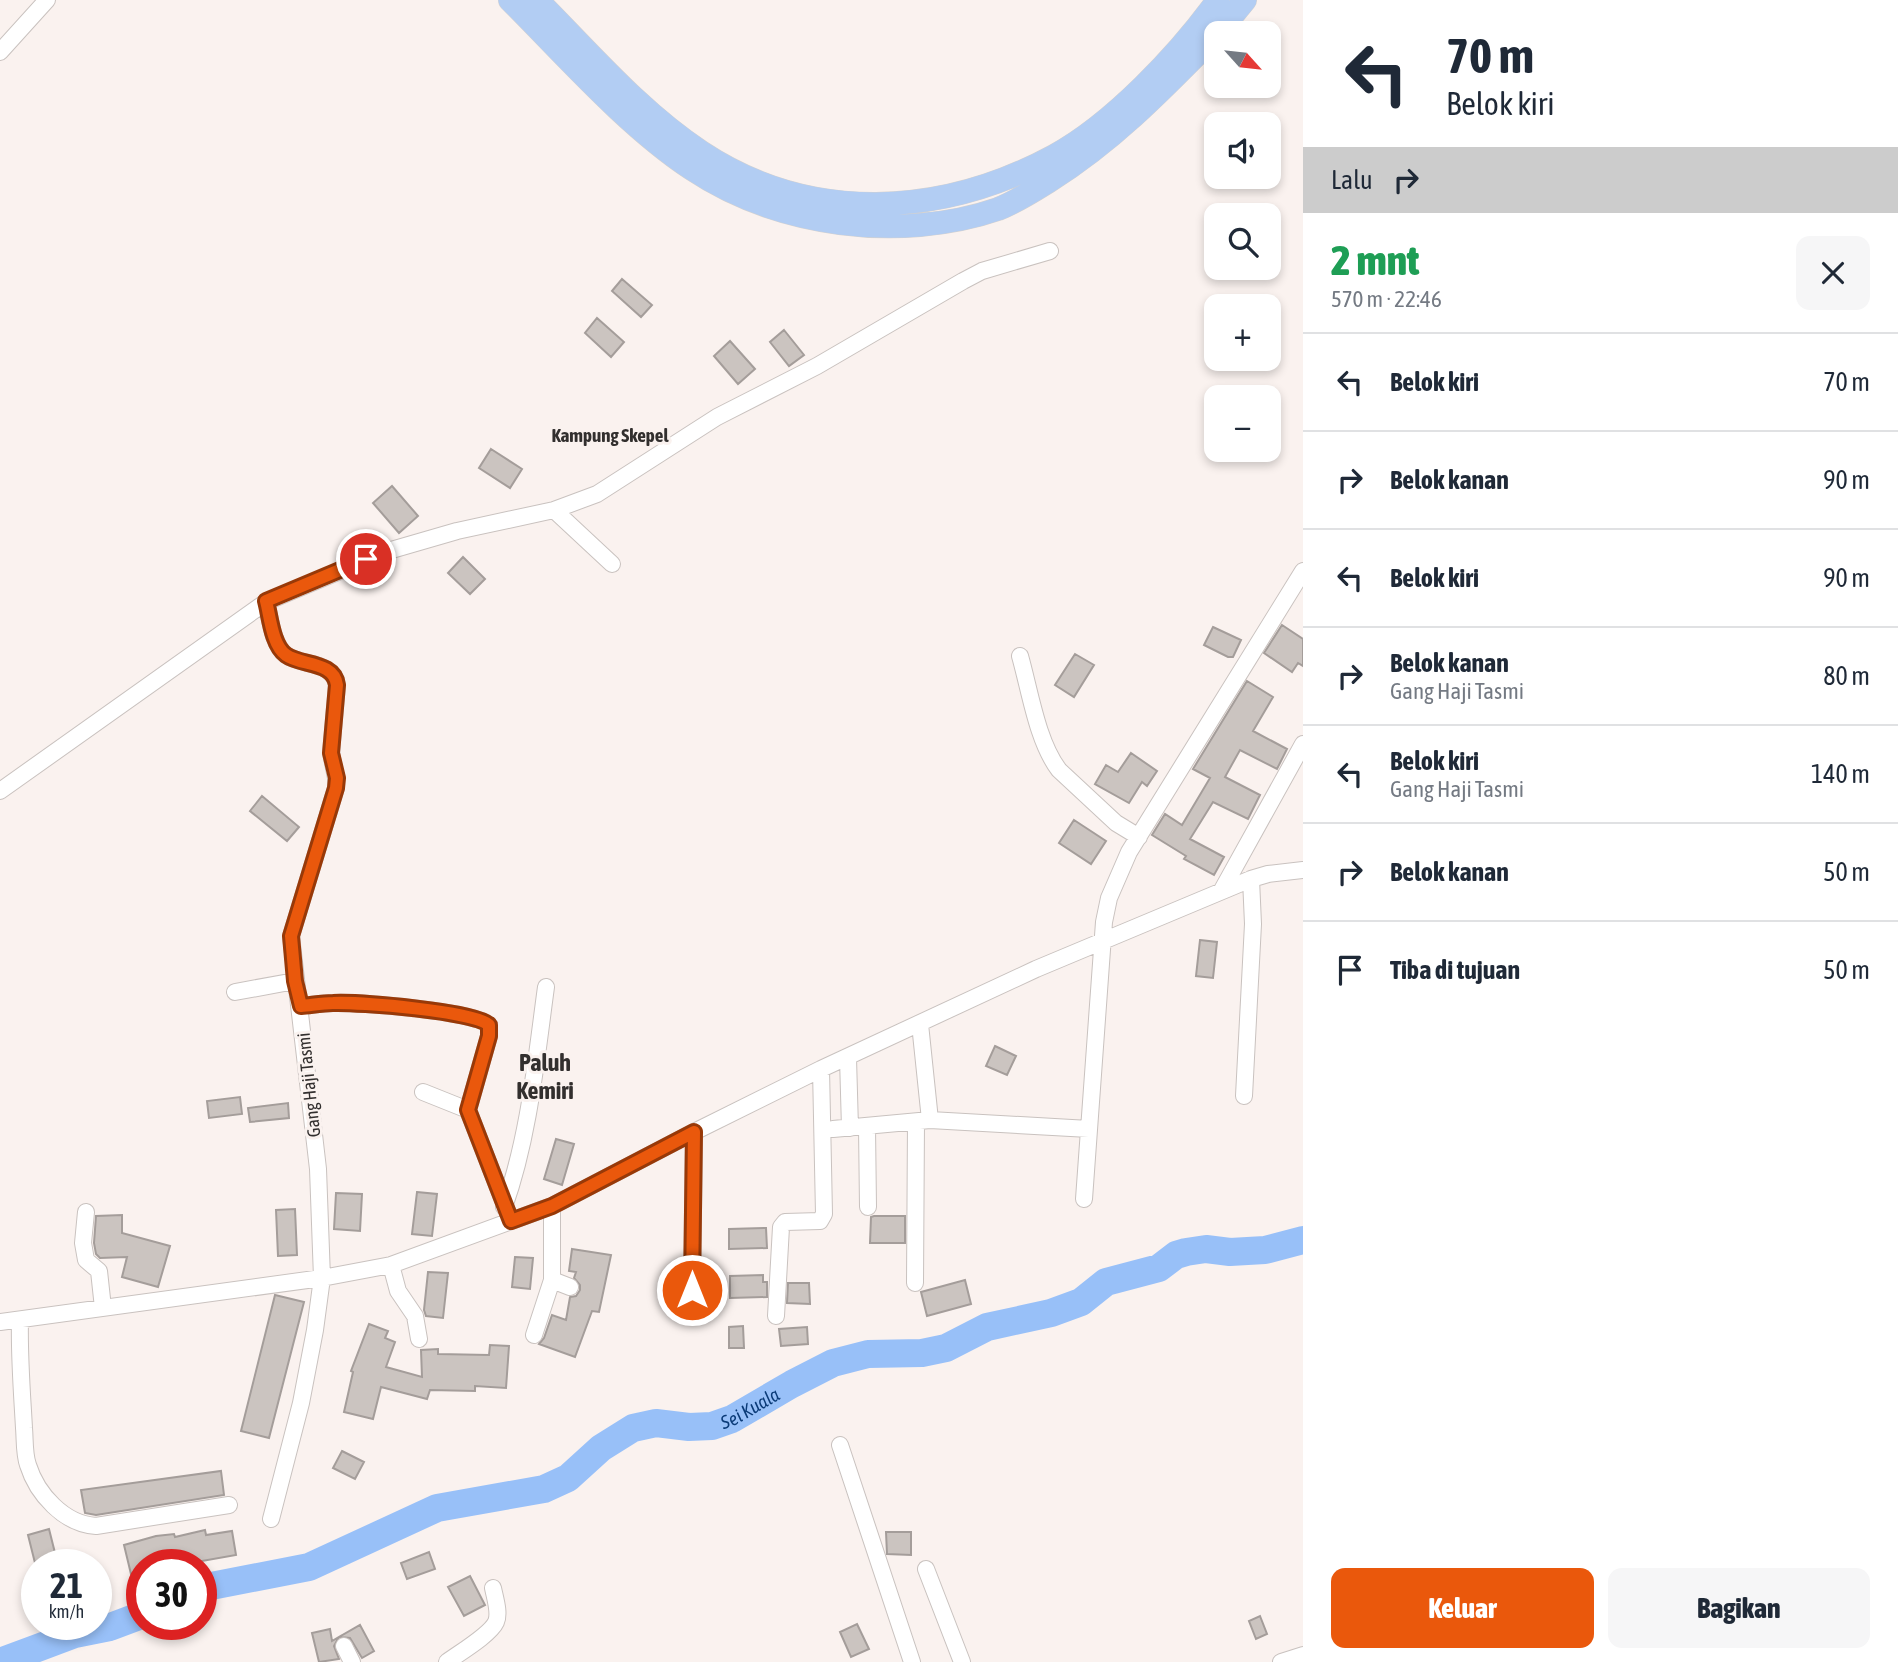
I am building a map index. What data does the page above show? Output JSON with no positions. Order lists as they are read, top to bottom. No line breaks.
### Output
{"streets":{"street":["Gang Haji Tasmi"]},"districts":["Kampung Skepel","Paluh Kemiri"],"water":["Sei Kuala"],"north":"bottom right","page":{"turn":["70 m","Belok kiri"],"map_buttons":["+","−"],"then":"Lalu","heading":["2 mnt","570 m · 22:46"],"list":[{"name":"Belok kiri","value":"70 m"},{"name":"Belok kanan","value":"90 m"},{"name":"Belok kiri","value":"90 m"},{"name":"Belok kanan","note":"Gang Haji Tasmi","value":"80 m"},{"name":"Belok kiri","note":"Gang Haji Tasmi","value":"140 m"},{"name":"Belok kanan","value":"50 m"},{"name":"Tiba di tujuan","value":"50 m"}],"speed":"21 km/h","limit":"30","buttons":["Keluar","Bagikan"]}}
